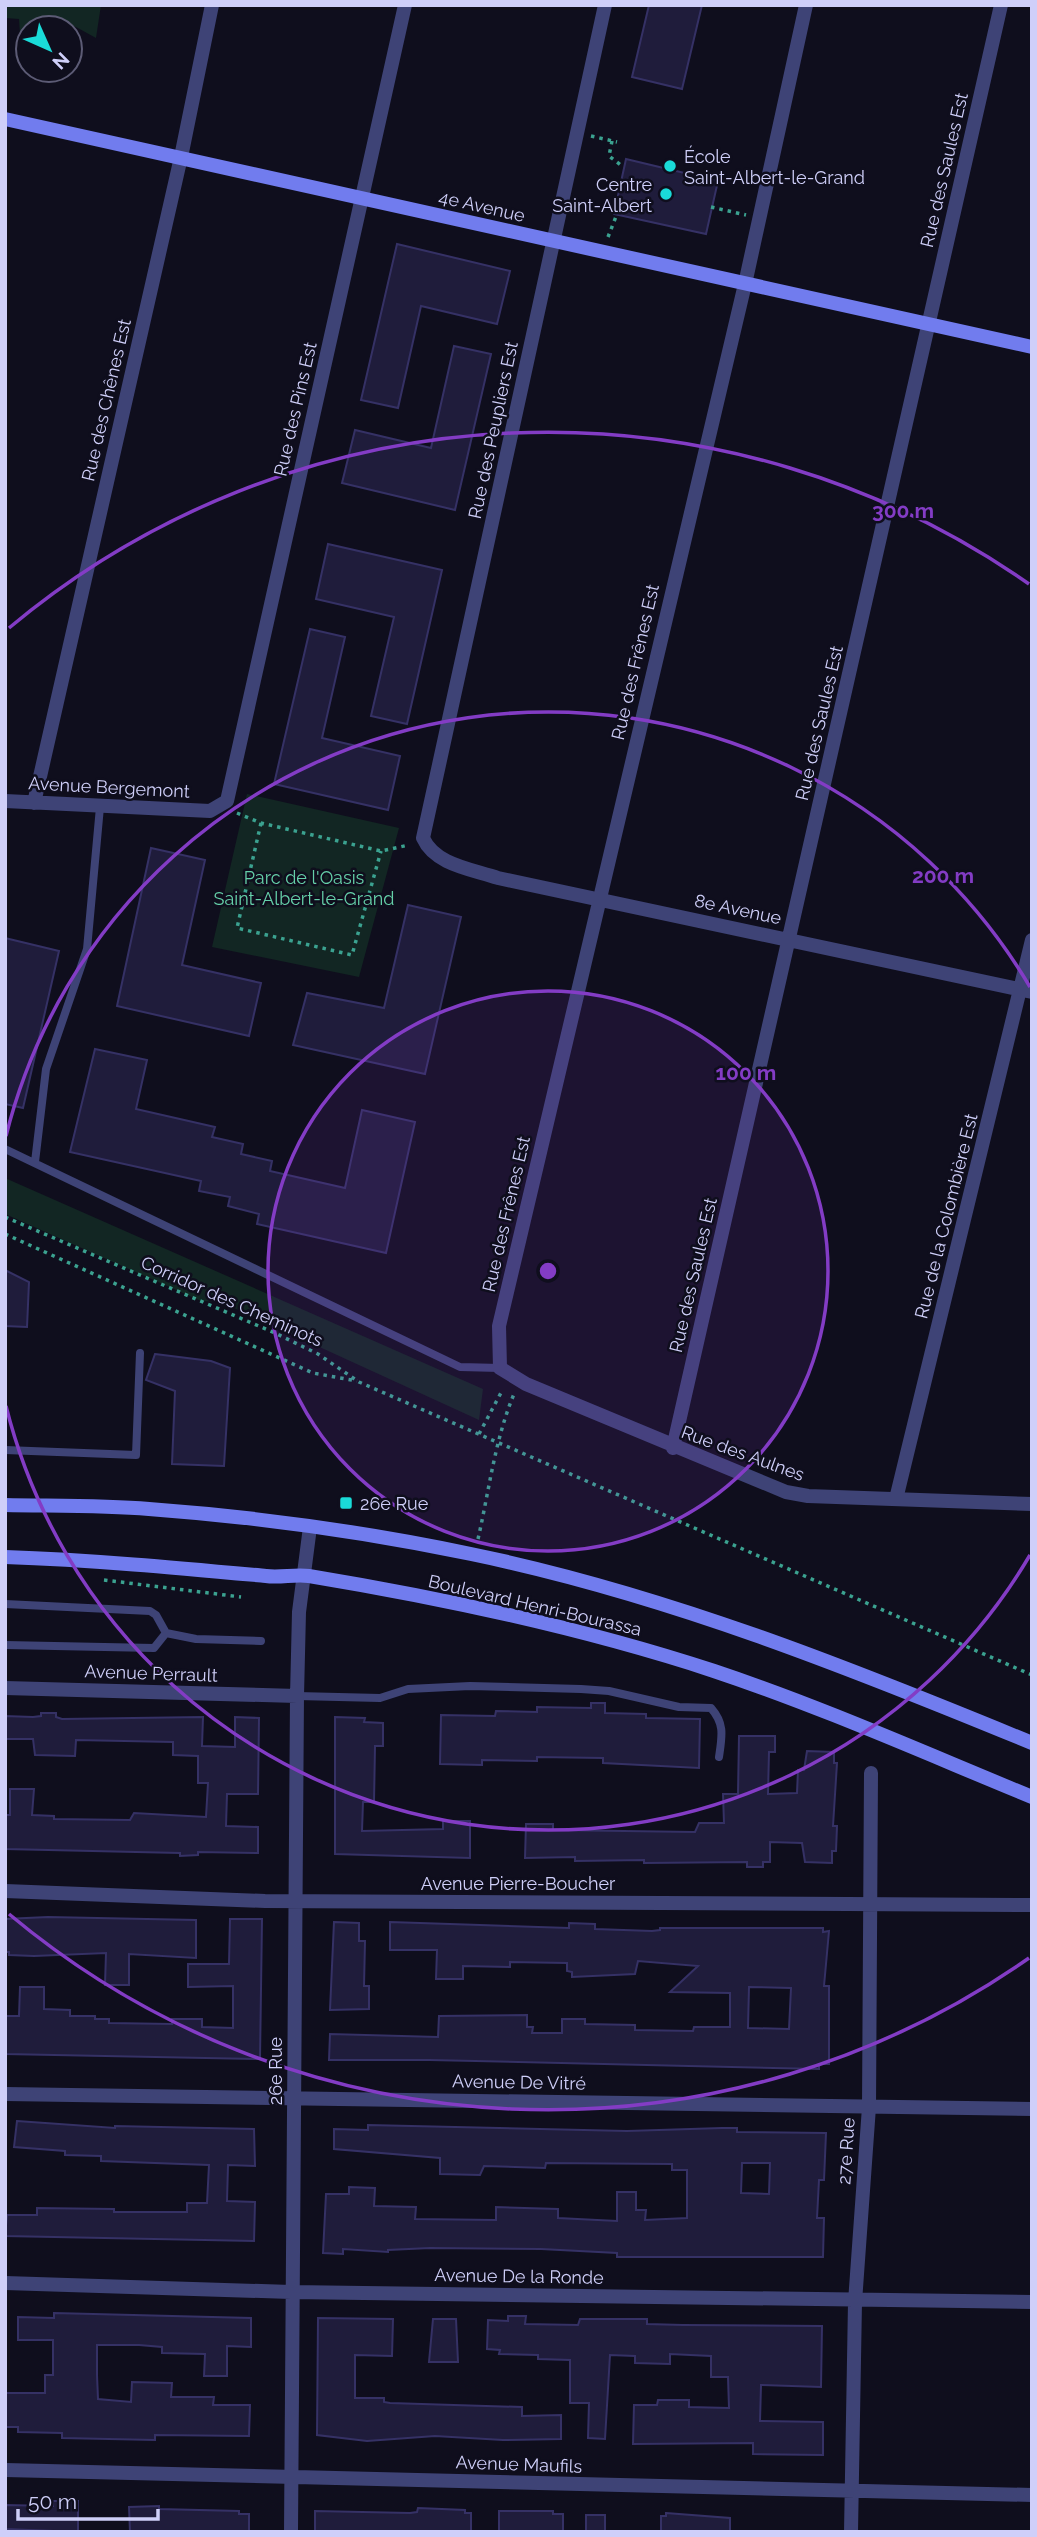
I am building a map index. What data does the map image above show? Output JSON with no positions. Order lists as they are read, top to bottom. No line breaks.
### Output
{"streets":{"main road":["4e Avenue","Boulevard Henri-Bourassa"],"street":["Rue des Saules Est","Rue des Chênes Est","Rue des Pins Est","Rue des Peupliers Est","Rue des Frênes Est","Avenue Bergemont","8e Avenue","Rue de la Colombière Est","Rue des Aulnes","Avenue Perrault","Avenue Pierre-Boucher","26e Rue","Avenue De Vitré","27e Rue","Avenue De la Ronde","Avenue Maufils"],"path":["Corridor des Cheminots"]},"crossings":[["Rue des Saules Est","4e Avenue"],["Rue des Saules Est","8e Avenue"],["Rue des Saules Est","Rue des Aulnes"],["4e Avenue","Rue des Chênes Est"],["4e Avenue","Rue des Pins Est"],["4e Avenue","Rue des Peupliers Est"],["4e Avenue","Rue des Frênes Est"],["Rue des Chênes Est","Avenue Bergemont"],["Rue des Pins Est","Avenue Bergemont"],["Rue des Peupliers Est","8e Avenue"],["Rue des Frênes Est","8e Avenue"],["Rue des Frênes Est","Rue des Aulnes"],["8e Avenue","Rue de la Colombière Est"],["Rue de la Colombière Est","Rue des Aulnes"],["Boulevard Henri-Bourassa","26e Rue"],["Avenue Perrault","26e Rue"],["Avenue Pierre-Boucher","26e Rue"],["Avenue Pierre-Boucher","27e Rue"],["26e Rue","Avenue De Vitré"],["26e Rue","Avenue De la Ronde"],["26e Rue","Avenue Maufils"],["Avenue De Vitré","27e Rue"],["27e Rue","Avenue De la Ronde"],["27e Rue","Avenue Maufils"]],"parks":["Parc de l'Oasis Saint-Albert-le-Grand"],"places":{"other":["École Saint-Albert-le-Grand","Centre Saint-Albert"],"transit":["26e Rue"]},"scale_bar":"50 m","north":"bottom right","rings":["300 m","200 m","100 m"]}
